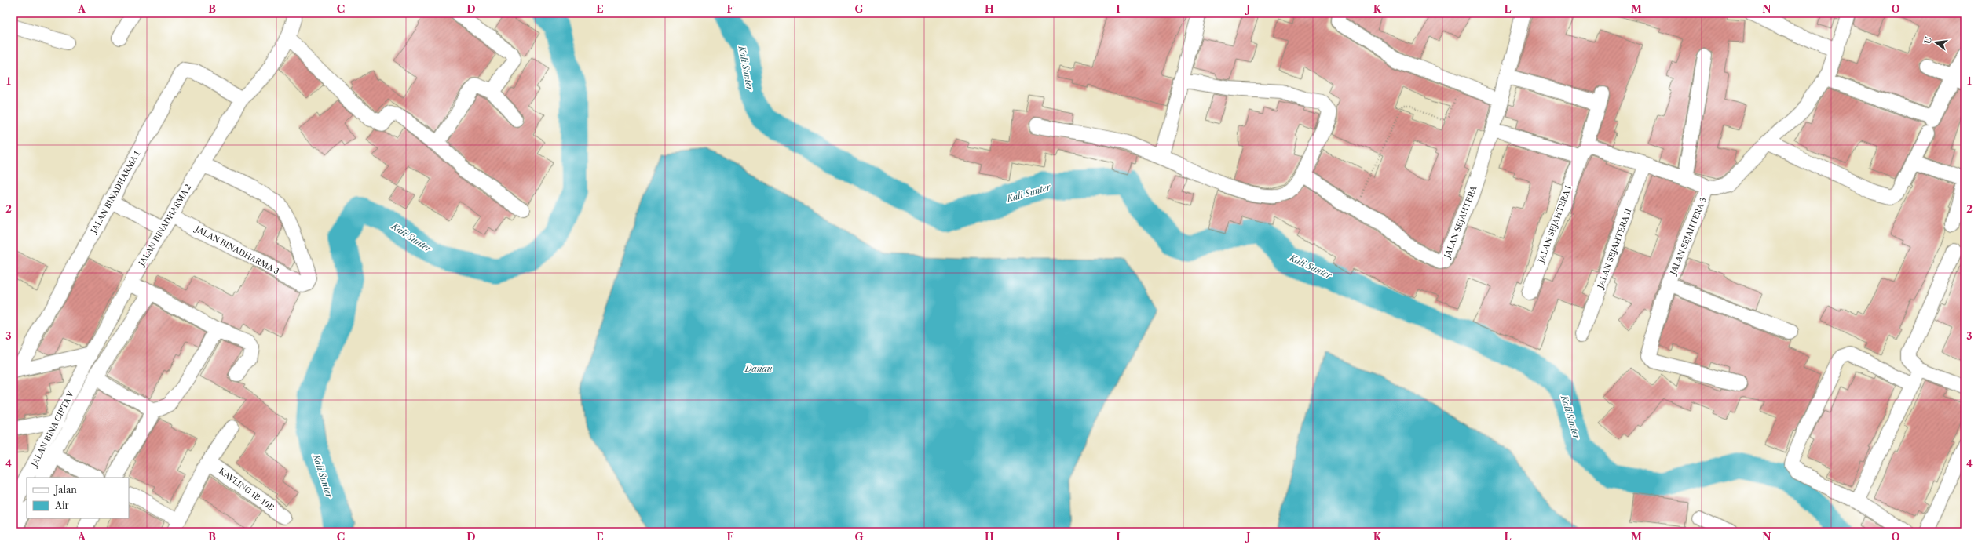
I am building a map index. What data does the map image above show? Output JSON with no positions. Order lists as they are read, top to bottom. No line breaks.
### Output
{"streets":{"street":["JALAN BINADHARMA 1","JALAN SEJAHTERA","JALAN SEJAHTERA I","JALAN BINADHARMA 2","JALAN SEJAHTERA 3","JALAN SEJAHTERA II","JALAN BINADHARMA 3","JALAN BINA CIPTA V","KAVLING 1B-10B"]},"crossings":[["JALAN BINADHARMA 1","JALAN BINADHARMA 2"],["JALAN SEJAHTERA","JALAN SEJAHTERA I"],["JALAN BINADHARMA 2","JALAN BINADHARMA 3"],["JALAN BINADHARMA 2","JALAN BINA CIPTA V"]],"water":["Kali Sunter","Danau"],"legend":["Jalan","Air"],"north":"left","grid":{"columns":["A","B","C","D","E","F","G","H","I","J","K","L","M","N","O"],"rows":["1","2","3","4"]}}
